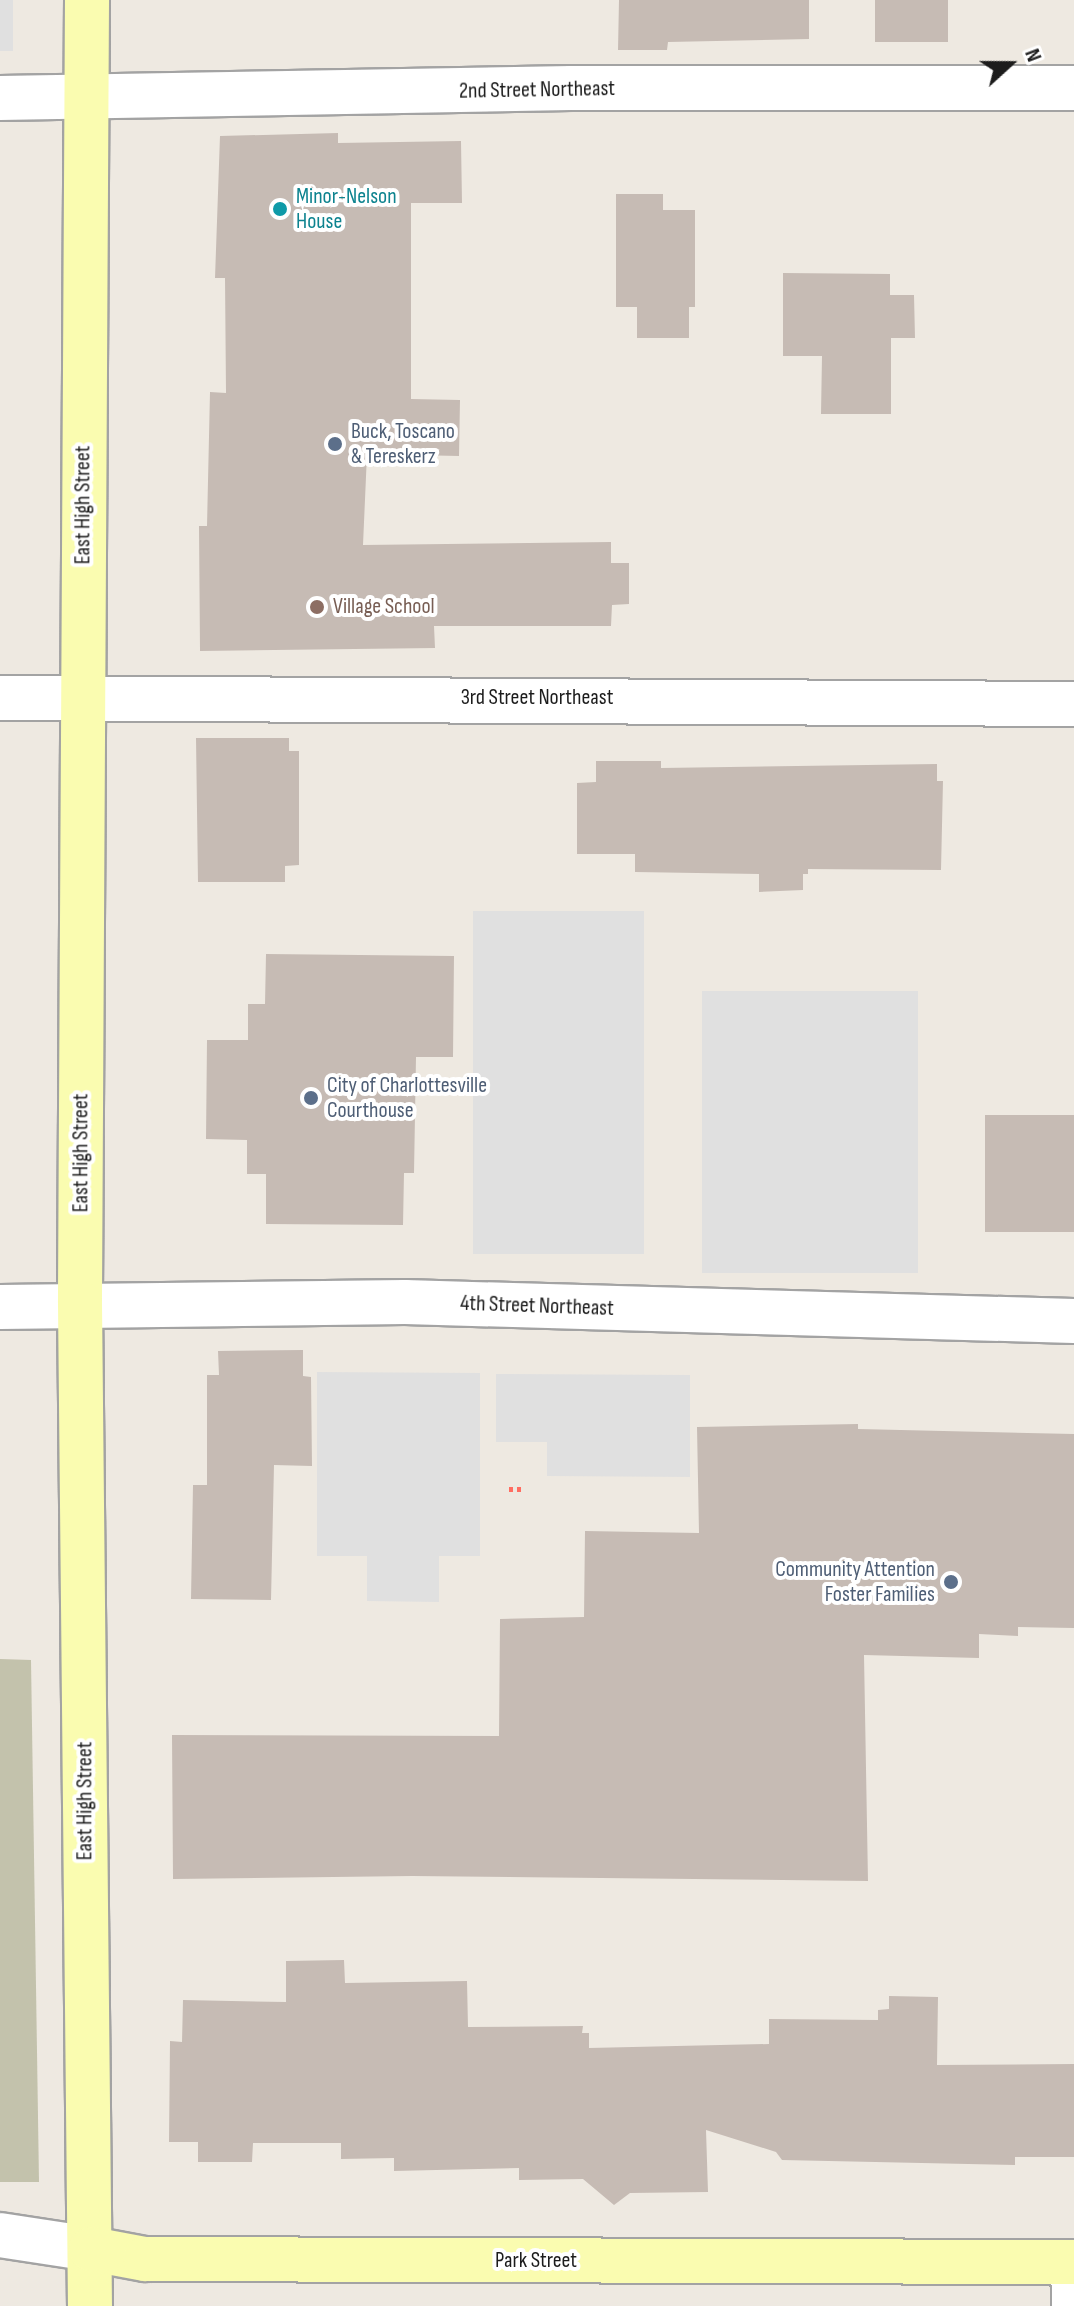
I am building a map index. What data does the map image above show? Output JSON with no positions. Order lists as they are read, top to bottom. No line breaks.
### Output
{"streets":{"main road":["East High Street","Park Street"],"street":["2nd Street Northeast","3rd Street Northeast","4th Street Northeast"]},"crossings":[["2nd Street Northeast","East High Street"],["East High Street","3rd Street Northeast"],["East High Street","4th Street Northeast"],["East High Street","Park Street"]],"places":["Minor-Nelson House","Buck, Toscano & Tereskerz","Village School","City of Charlottesville Courthouse","Community Attention Foster Families"],"north":"right"}
